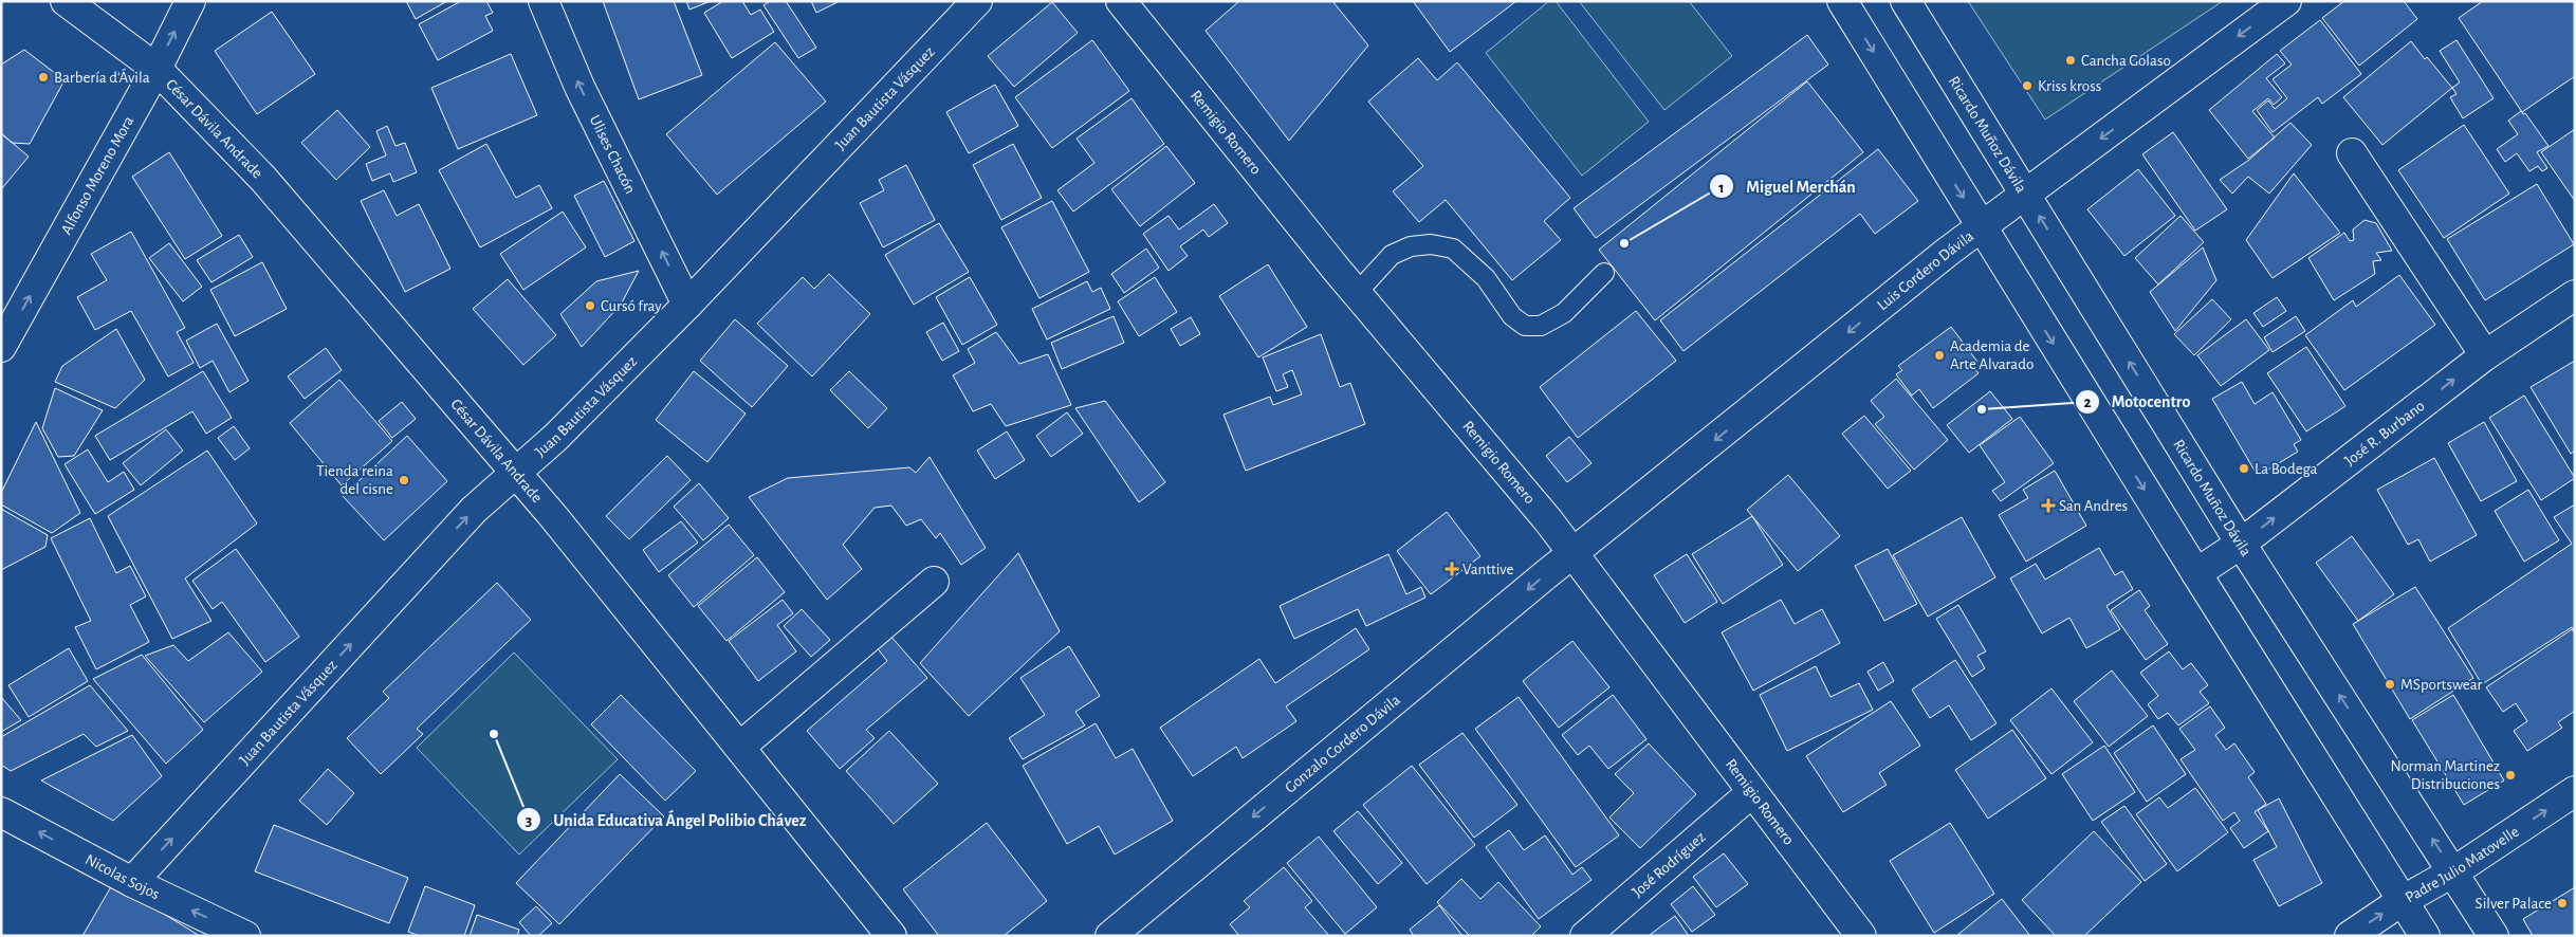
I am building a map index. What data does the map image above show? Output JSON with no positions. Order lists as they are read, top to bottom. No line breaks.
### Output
{"streets":{"street":["Juan Bautista Vásquez","César Dávila Andrade","Remigio Romero","Ricardo Muñoz Dávila","Ulises Chacón","Alfonso Moreno Mora","Luis Cordero Dávila","José R. Burbano","Gonzalo Cordero Dávila","Padre Julio Matovelle","José Rodríguez","Nicolas Sojos"]},"crossings":[["Juan Bautista Vásquez","César Dávila Andrade"],["Juan Bautista Vásquez","Ulises Chacón"],["Juan Bautista Vásquez","Nicolas Sojos"],["César Dávila Andrade","Alfonso Moreno Mora"],["Remigio Romero","Luis Cordero Dávila"],["Remigio Romero","Gonzalo Cordero Dávila"],["Remigio Romero","José Rodríguez"],["Ricardo Muñoz Dávila","Luis Cordero Dávila"],["Ricardo Muñoz Dávila","José R. Burbano"],["Ricardo Muñoz Dávila","Padre Julio Matovelle"],["Luis Cordero Dávila","Gonzalo Cordero Dávila"]],"one_way":["Juan Bautista Vásquez","Ulises Chacón","Alfonso Moreno Mora","Luis Cordero Dávila","José R. Burbano","Gonzalo Cordero Dávila","Padre Julio Matovelle","Nicolas Sojos"],"places":{"other":["Cancha Golaso","Barbería d'Ávila","Kriss kross","Miguel Merchán","Cursó fray","Academia de Arte Alvarado","Motocentro","La Bodega","Tienda reina del cisne","MSportswear","Unida Educativa Ángel Polibio Chávez","Norman Martinez Distribuciones","Silver Palace"],"health":["San Andres","Vanttive"]}}
